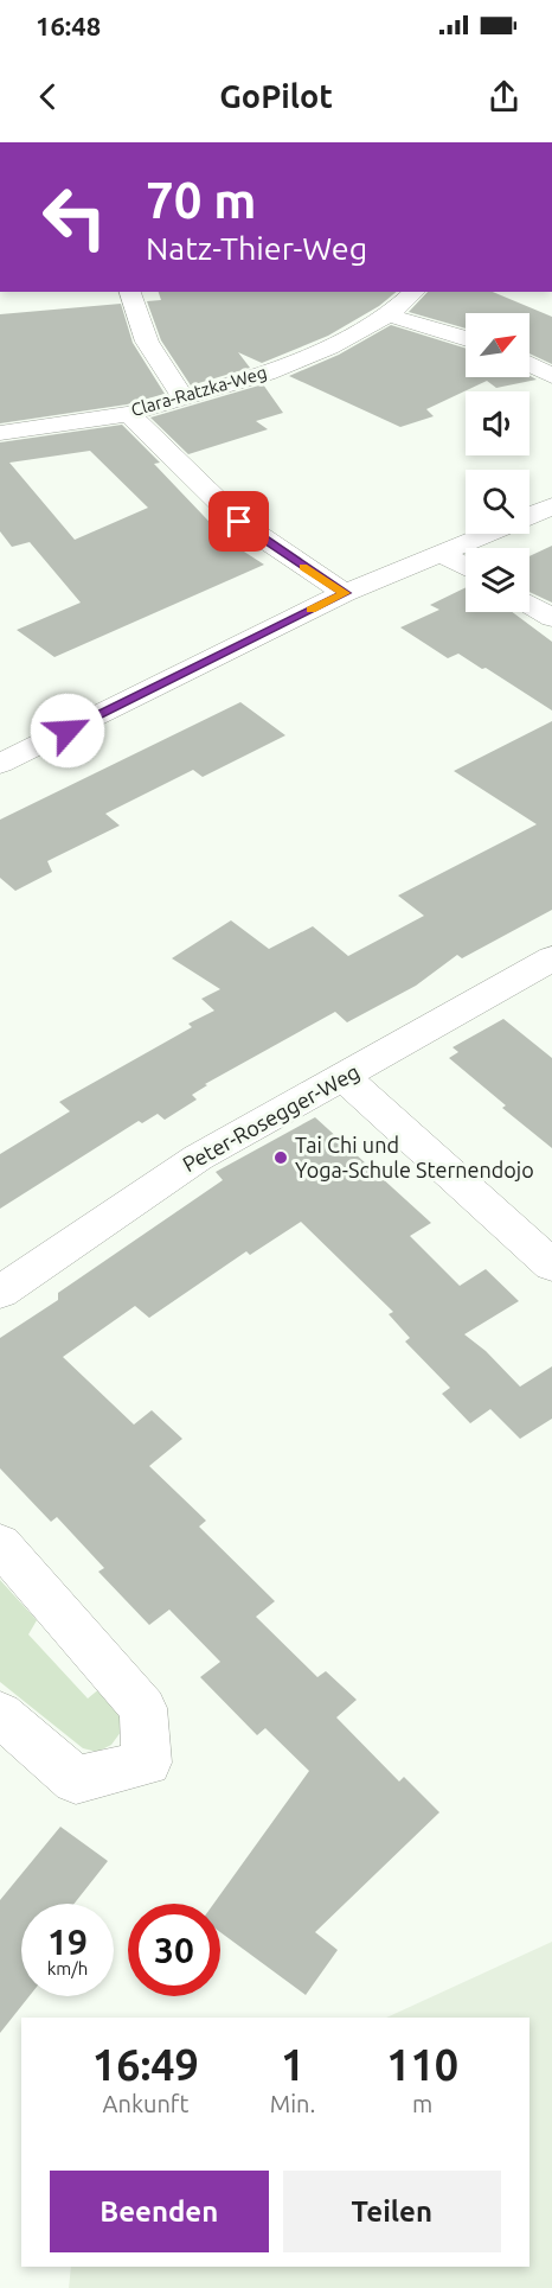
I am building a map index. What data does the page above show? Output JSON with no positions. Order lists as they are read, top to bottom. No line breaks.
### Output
{"streets":{"street":["Clara-Ratzka-Weg","Peter-Rosegger-Weg"]},"places":["Tai Chi und Yoga-Schule Sternendojo"],"north":"top right","page":{"status":"16:48","header":"GoPilot","turn":["70 m","Natz-Thier-Weg"],"speed":"19 km/h","limit":"30","eta":["16:49","Ankunft","1","Min.","110","m"],"buttons":["Beenden","Teilen"]}}
